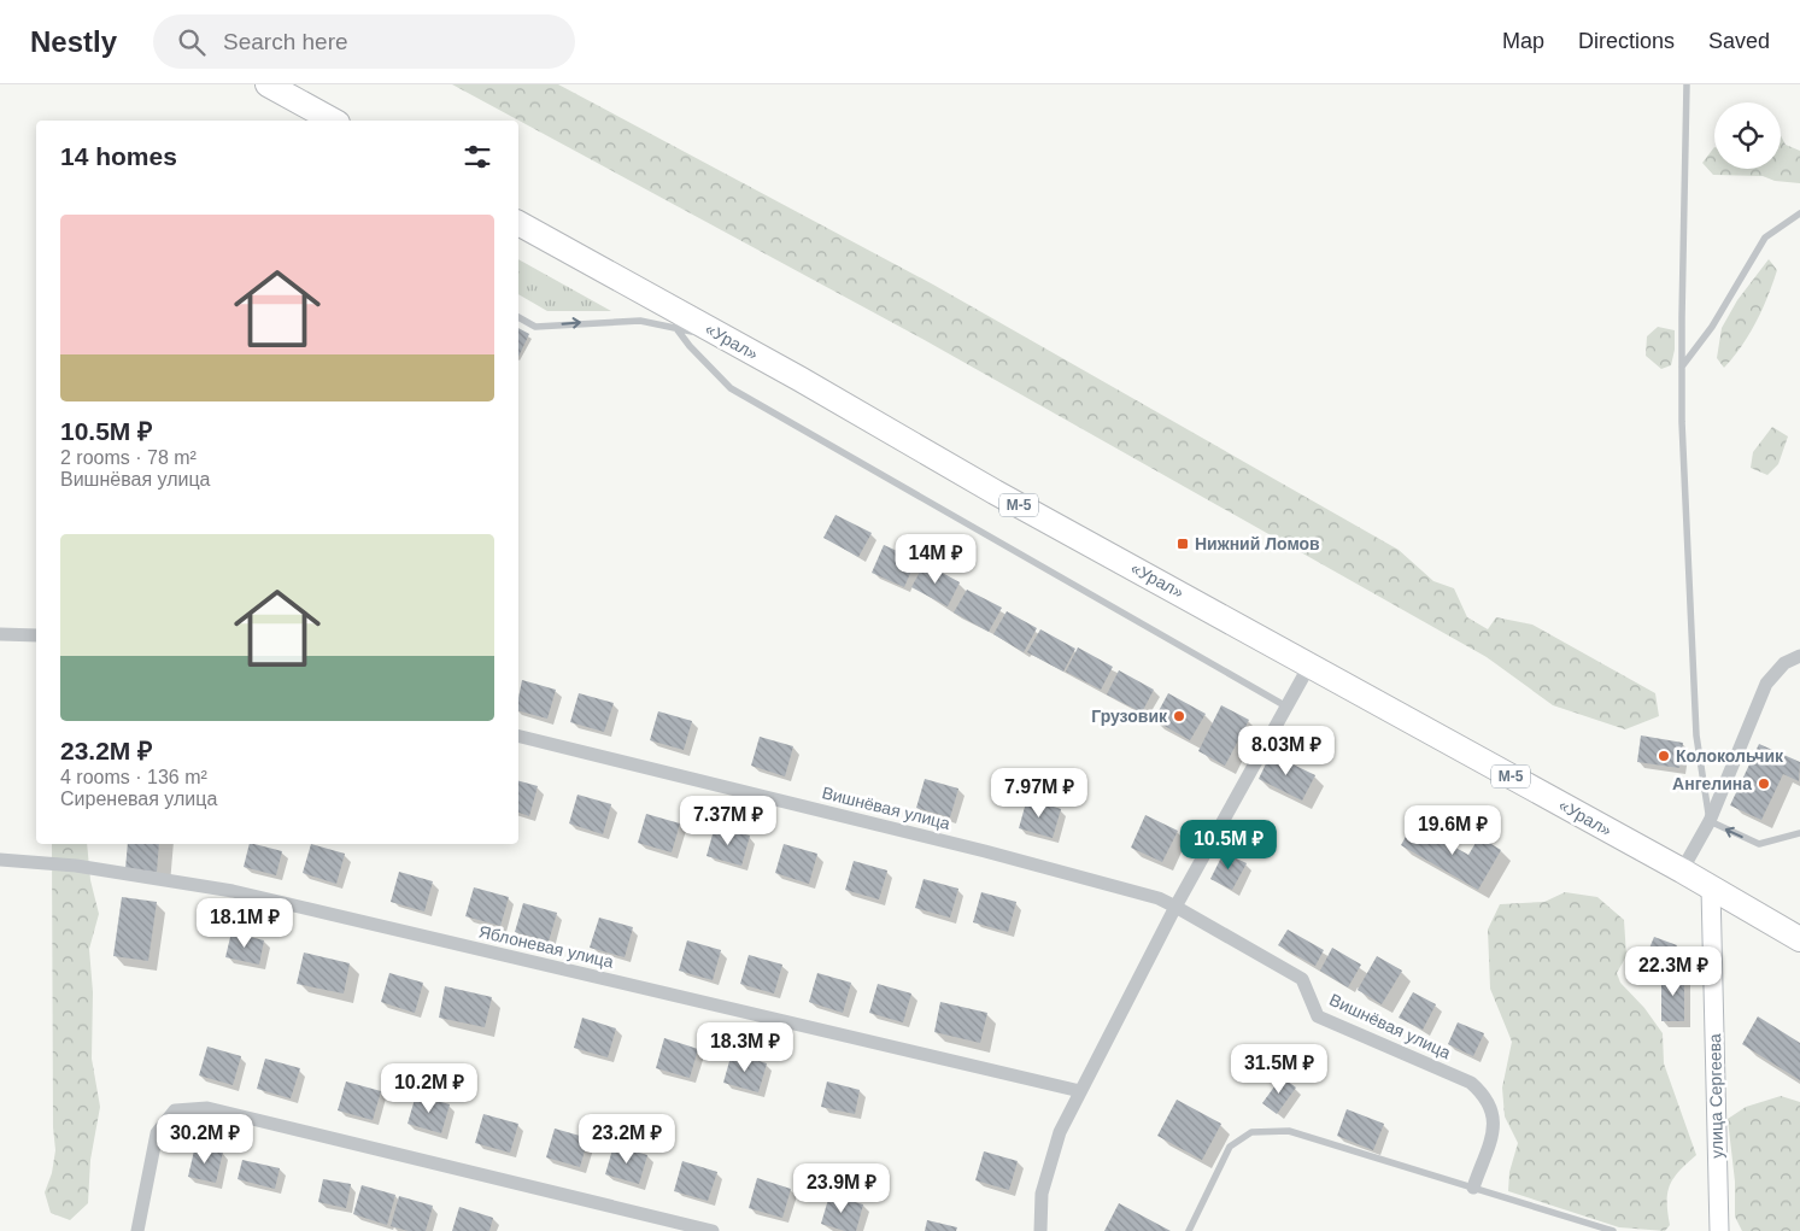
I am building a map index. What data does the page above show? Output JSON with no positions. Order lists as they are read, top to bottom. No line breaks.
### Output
{"streets":{"highway":["«Урал»","М-5"],"main road":["улица Сергеева"],"street":["Вишнёвая улица","Яблоневая улица"]},"crossings":[["«Урал»","улица Сергеева"]],"places":{"transit":["Нижний Ломов"],"other":["Грузовик","Колокольчик","Ангелина"]},"page":{"header":"Nestly","search":"Search here","nav":["Map","Directions","Saved"],"heading":"14 homes","list":[{"name":"10.5M ₽","note":"2 rooms · 78 m² · Вишнёвая улица"},{"name":"23.2M ₽","note":"4 rooms · 136 m² · Сиреневая улица"}],"price":["14M ₽","8.03M ₽","7.97M ₽","7.37M ₽","19.6M ₽","10.5M ₽","18.1M ₽","22.3M ₽","18.3M ₽","31.5M ₽","10.2M ₽","30.2M ₽","23.2M ₽","23.9M ₽"]}}
